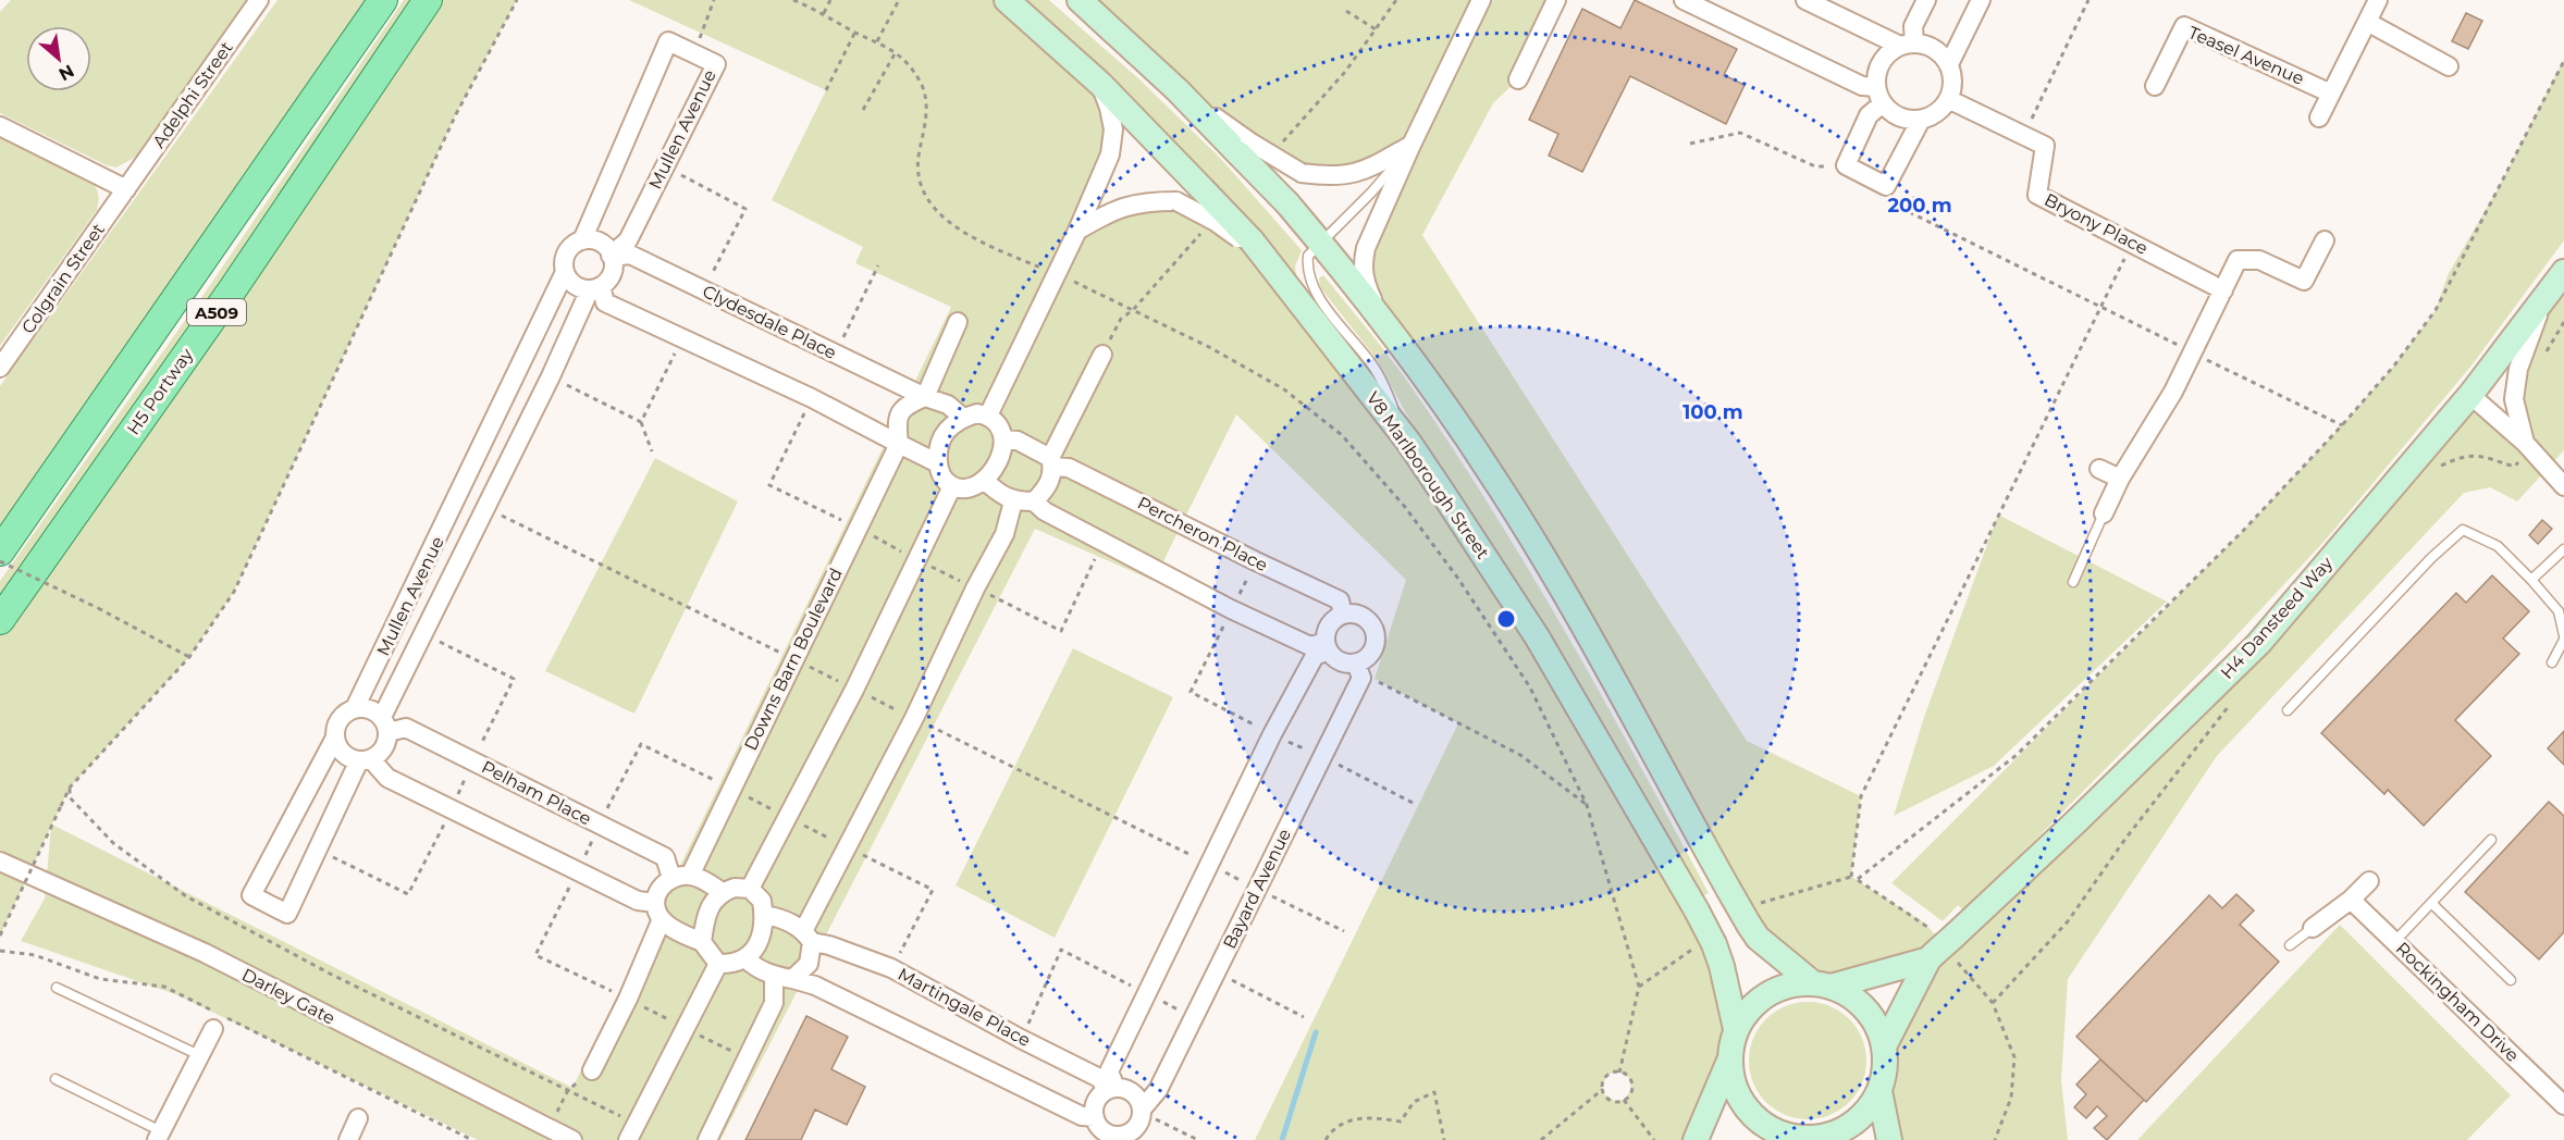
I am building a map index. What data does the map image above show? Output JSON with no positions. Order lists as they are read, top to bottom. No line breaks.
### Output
{"streets":{"main road":["A509","H5 Portway","V8 Marlborough Street","H4 Dansteed Way"],"street":["Teasel Avenue","Adelphi Street","Mullen Avenue","Bryony Place","Colgrain Street","Clydesdale Place","Percheron Place","Downs Barn Boulevard","Pelham Place","Bayard Avenue","Darley Gate","Rockingham Drive","Martingale Place"]},"crossings":[["Adelphi Street","Colgrain Street"],["Mullen Avenue","Clydesdale Place"],["Mullen Avenue","Pelham Place"],["Clydesdale Place","Percheron Place"],["V8 Marlborough Street","H4 Dansteed Way"],["Percheron Place","Bayard Avenue"],["Bayard Avenue","Martingale Place"]],"north":"bottom right","rings":["200 m","100 m"]}
